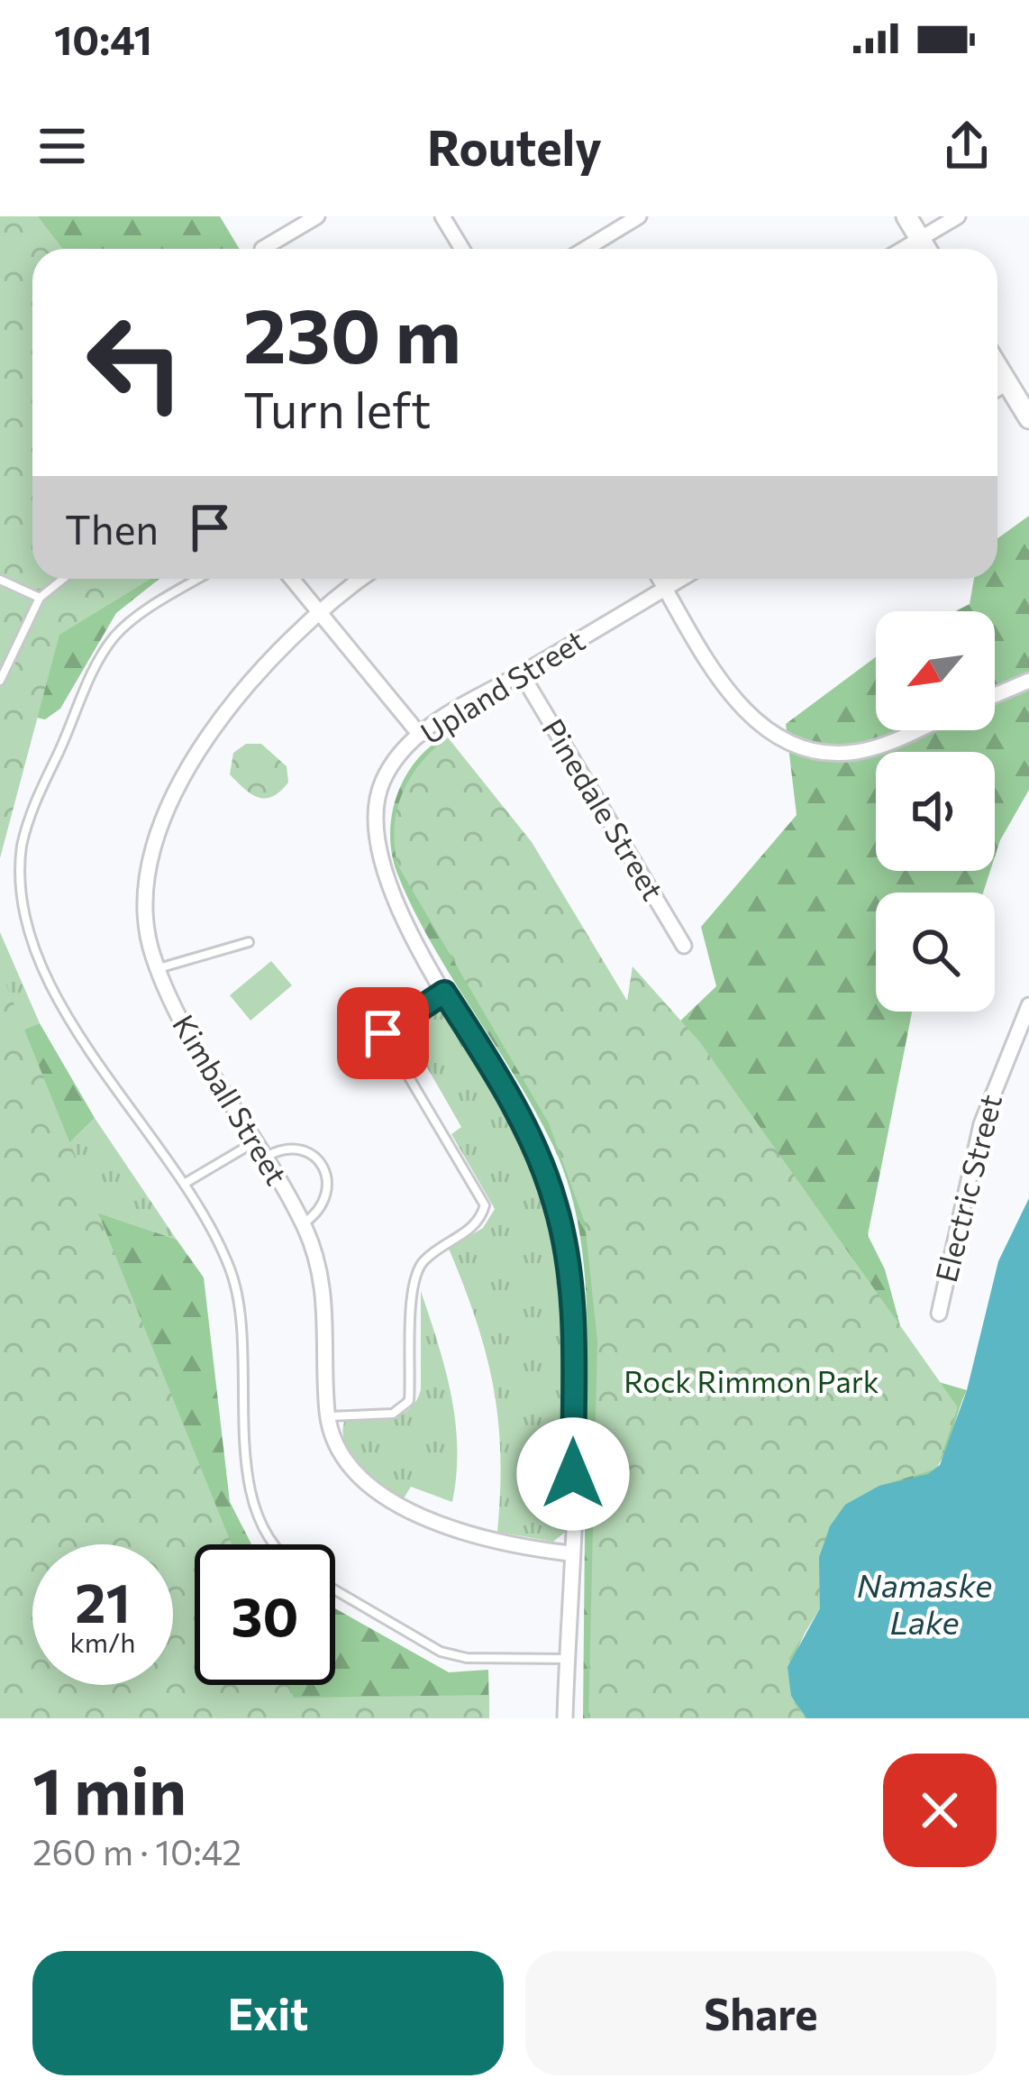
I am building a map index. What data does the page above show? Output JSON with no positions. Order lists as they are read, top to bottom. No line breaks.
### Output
{"streets":{"street":["Upland Street","Pinedale Street","Kimball Street","Electric Street"]},"crossings":[["Upland Street","Pinedale Street"],["Upland Street","Kimball Street"]],"water":["Namaske Lake"],"parks":["Rock Rimmon Park"],"north":"bottom left","page":{"status":"10:41","header":"Routely","turn":["230 m","Turn left"],"then":"Then","speed":"21 km/h","limit":"30","heading":["1 min","260 m · 10:42"],"buttons":["Exit","Share"]}}
